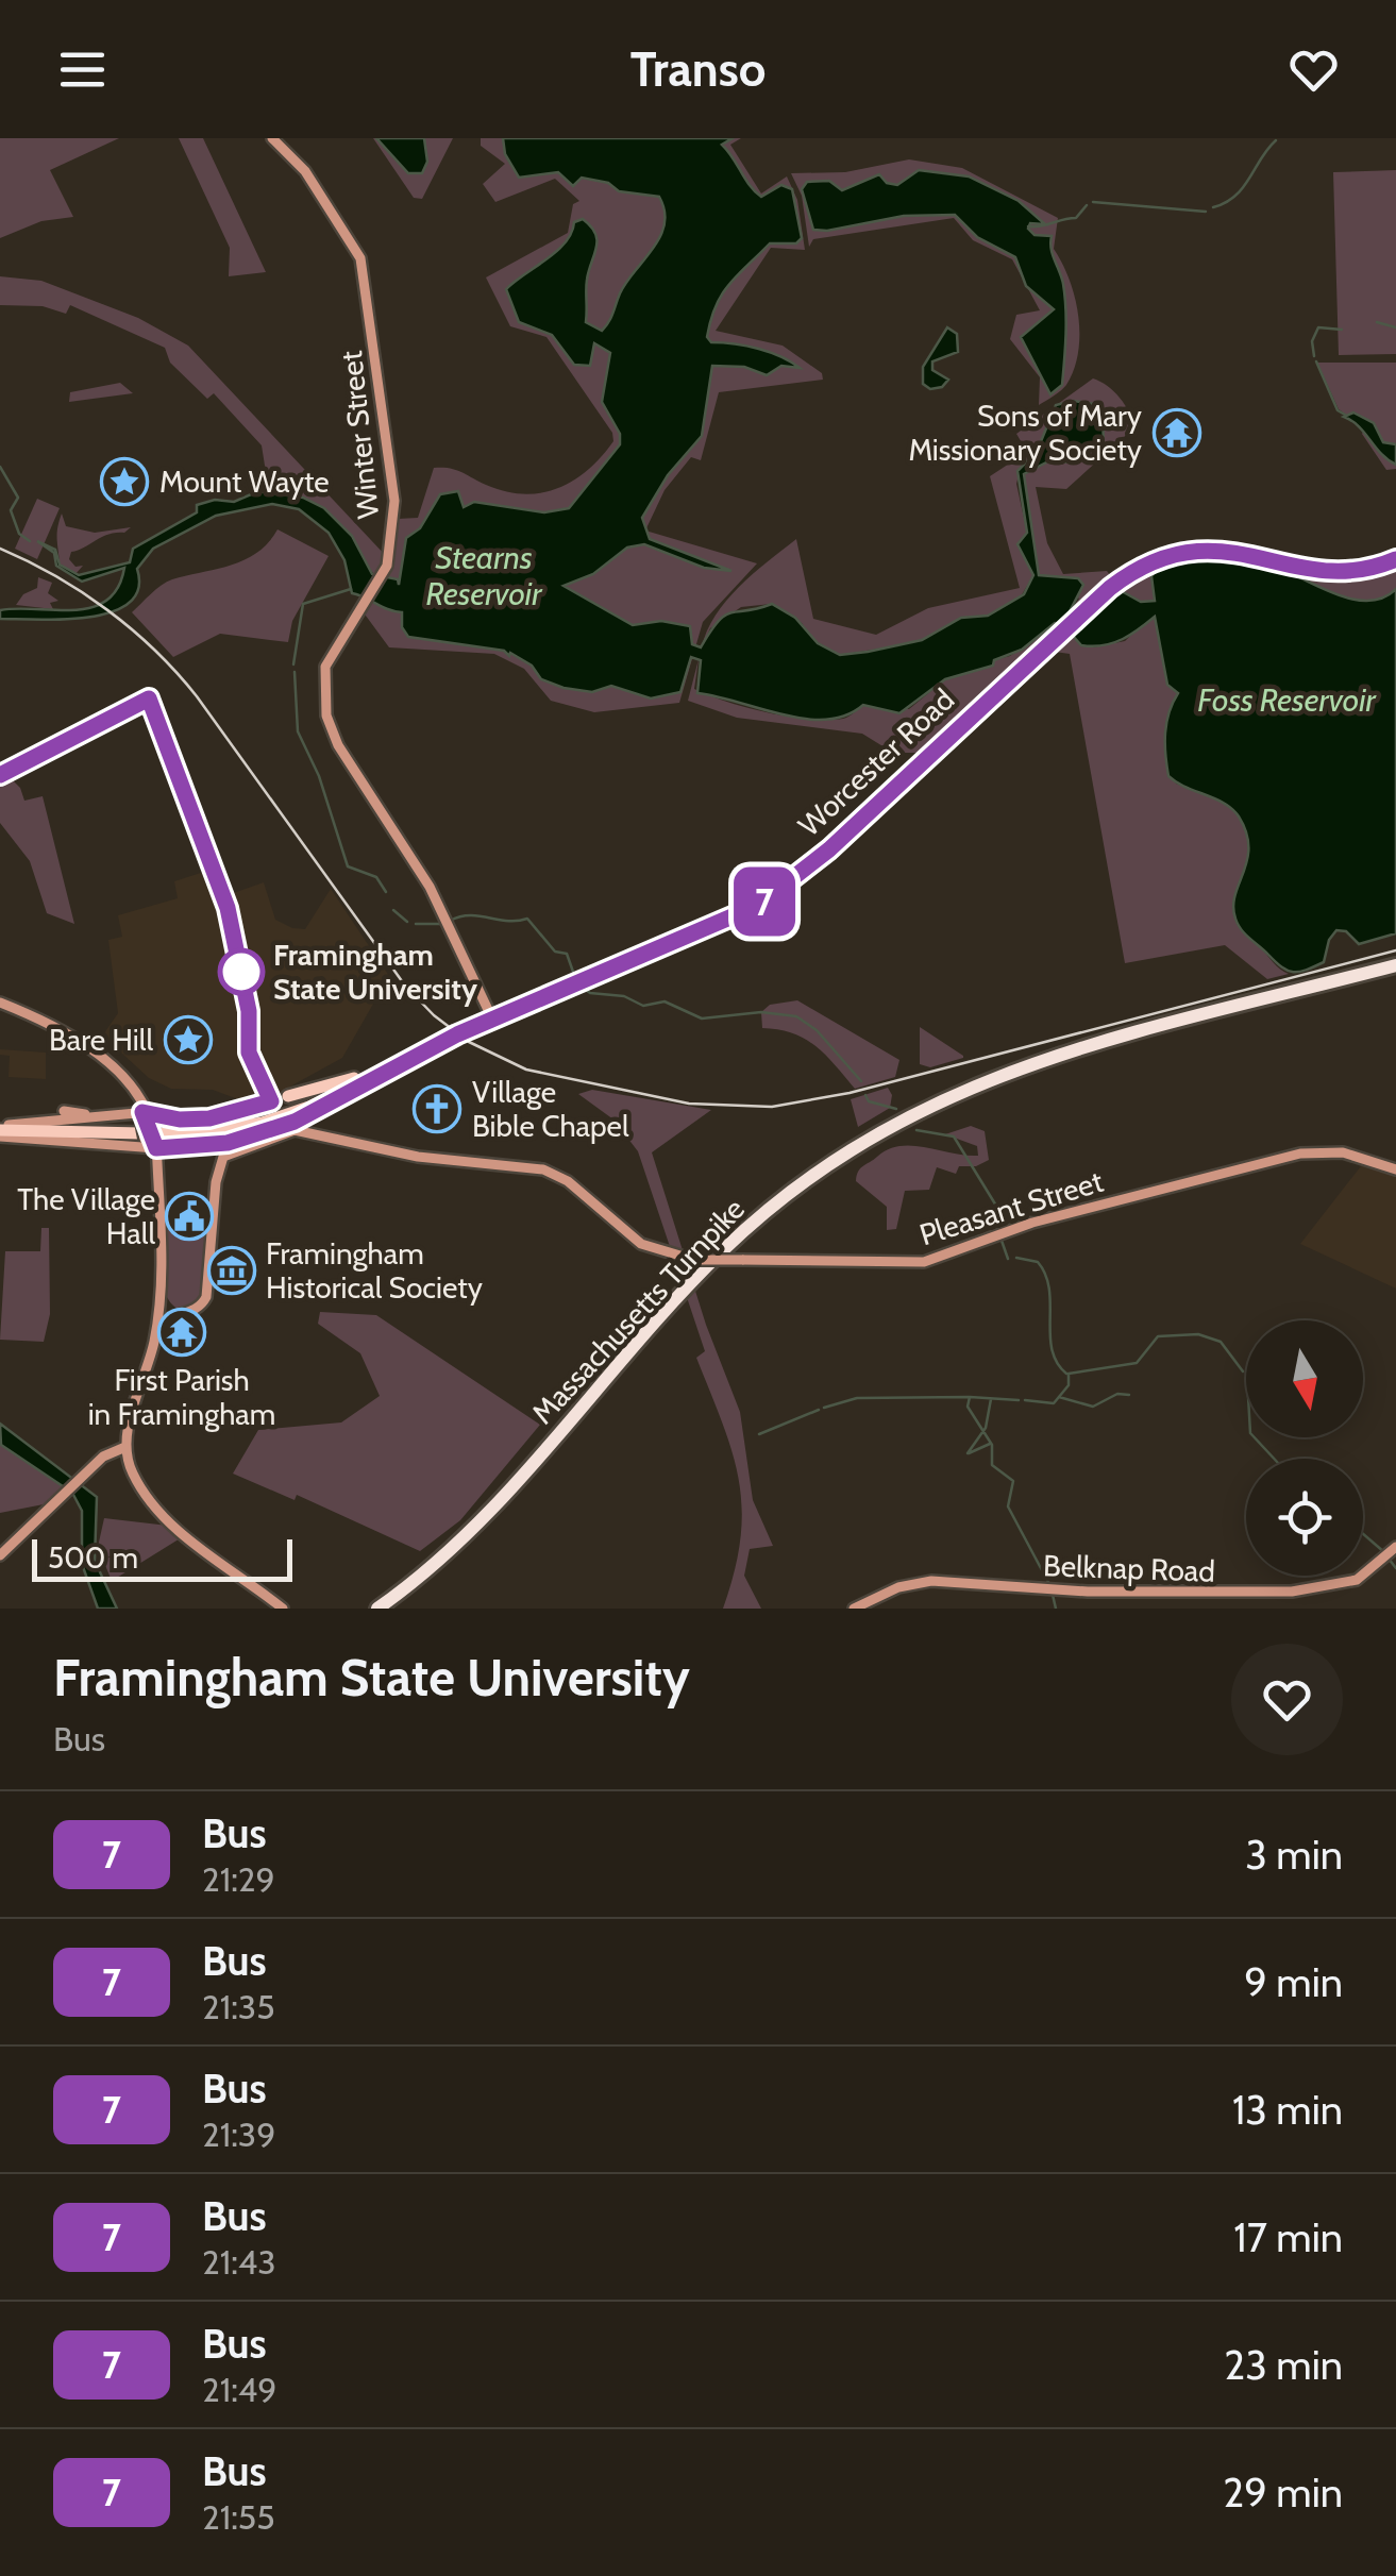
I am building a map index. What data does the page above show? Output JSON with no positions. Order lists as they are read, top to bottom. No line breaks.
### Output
{"streets":{"highway":["Worcester Road","Massachusetts Turnpike"],"main road":["Winter Street","Pleasant Street","Belknap Road"]},"crossings":[["Winter Street","Worcester Road"]],"water":["Stearns Reservoir","Foss Reservoir"],"places":{"temple":["Sons of Mary Missionary Society","First Parish in Framingham"],"place":["Mount Wayte","Bare Hill"],"other":["Framingham State University"],"church":["Village Bible Chapel"],"public building":["The Village Hall"],"museum":["Framingham Historical Society"]},"lines":["bus line 7"],"scale_bar":"500 m","north":"bottom","page":{"header":"Transo","on_map":"7","scale":"500 m","heading":["Framingham State University","Bus"],"list":[{"mark":"7","name":"Bus","note":"21:29","value":"3 min"},{"mark":"7","name":"Bus","note":"21:35","value":"9 min"},{"mark":"7","name":"Bus","note":"21:39","value":"13 min"},{"mark":"7","name":"Bus","note":"21:43","value":"17 min"},{"mark":"7","name":"Bus","note":"21:49","value":"23 min"},{"mark":"7","name":"Bus","note":"21:55","value":"29 min"}]}}
